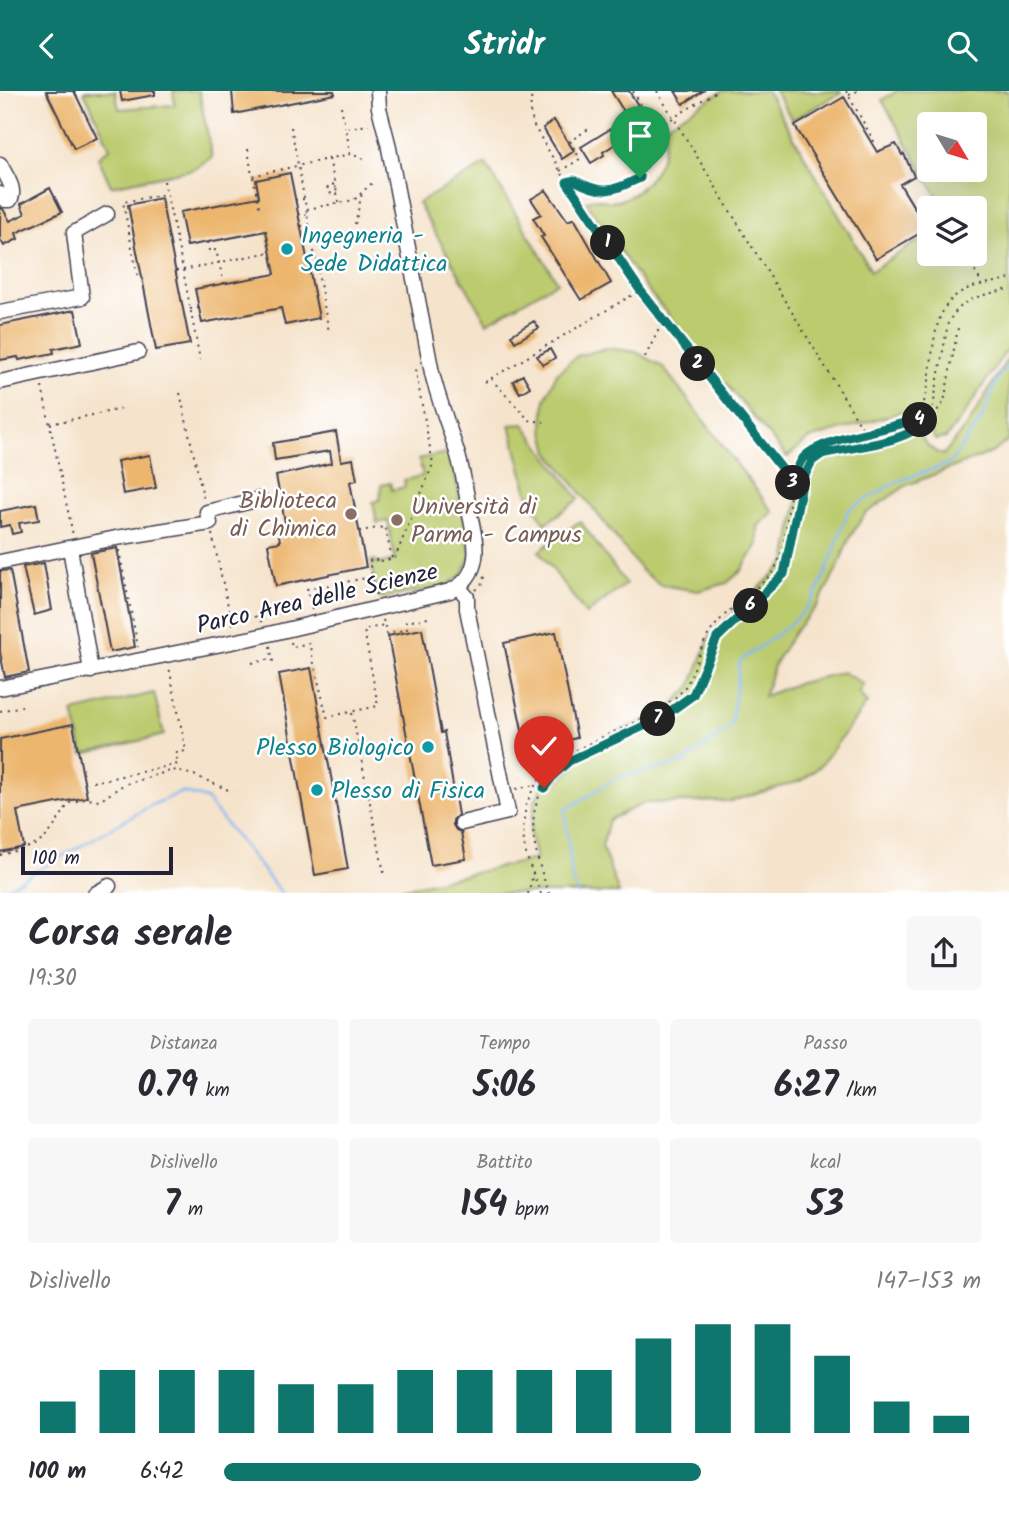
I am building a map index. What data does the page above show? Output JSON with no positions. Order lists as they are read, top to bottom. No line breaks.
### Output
{"streets":{"street":["Parco Area delle Scienze"]},"places":["Ingegneria - Sede Didattica","Biblioteca di Chimica","Università di Parma - Campus","Plesso Biologico","Plesso di Fisica"],"scale_bar":"100 m","north":"bottom right","page":{"header":"Stridr","pins":["1","2","4","3","6","7"],"scale":"100 m","heading":["Corsa serale","19:30"],"stats":[["Distanza","0.79 km"],["Tempo","5:06"],["Passo","6:27 /km"],["Dislivello","7 m"],["Battito","154 bpm"],["kcal","53"]],"chart":["Dislivello","147–153 m"],"list":[{"name":"100 m","note":"6:42"}]}}
